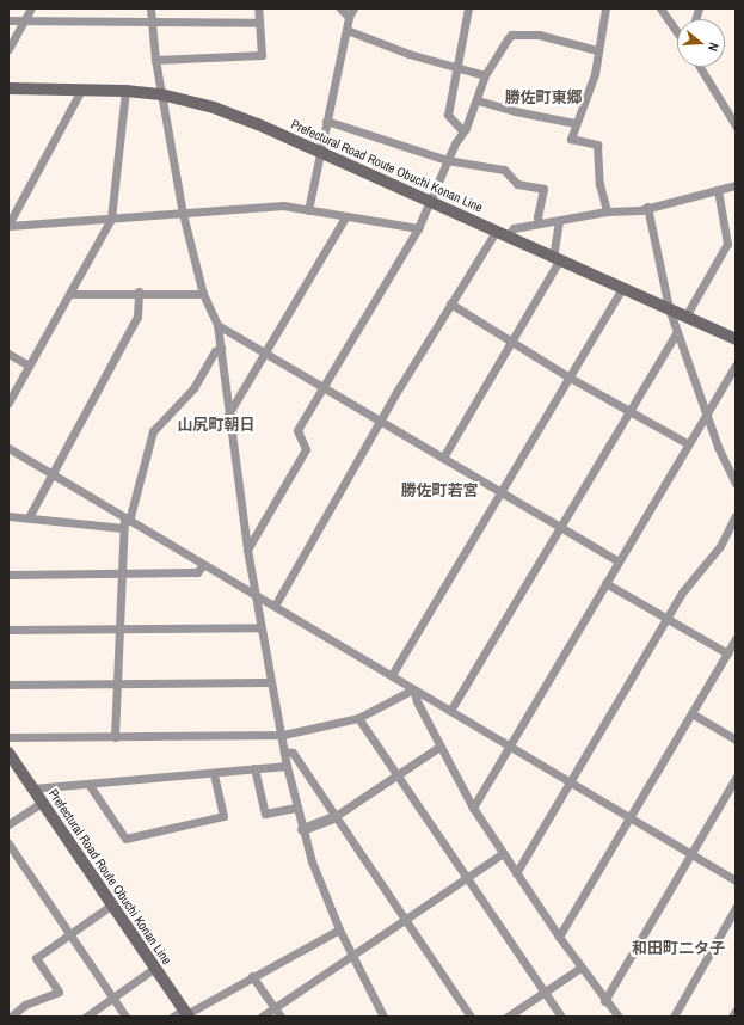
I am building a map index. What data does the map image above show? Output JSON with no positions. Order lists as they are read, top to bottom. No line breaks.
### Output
{"streets":{"main road":["Prefectural Road Route Obuchi Konan Line"]},"districts":["勝佐町東郷","山尻町朝日","勝佐町若宮","和田町二タ子"],"north":"right"}
